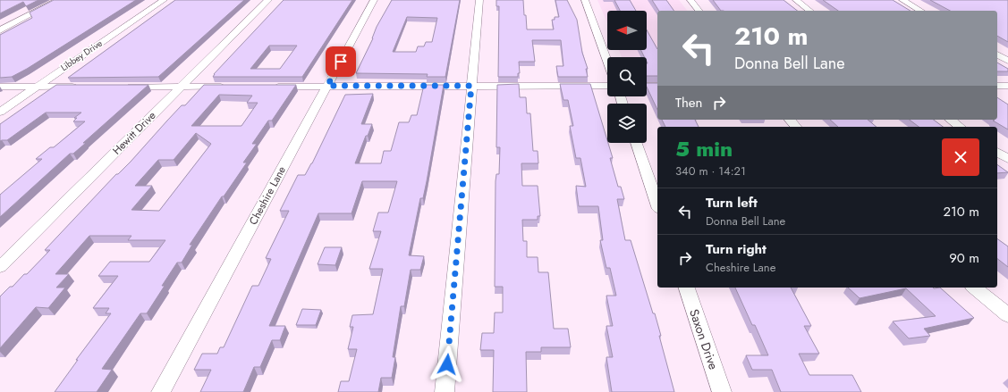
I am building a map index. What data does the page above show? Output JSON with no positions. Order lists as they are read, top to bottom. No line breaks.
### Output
{"streets":{"street":["Libbey Drive","Hewitt Drive","Cheshire Lane","Saxon Drive"]},"north":"left","page":{"turn":["210 m","Donna Bell Lane"],"then":"Then","heading":["5 min","340 m · 14:21"],"list":[{"name":"Turn left","note":"Donna Bell Lane","value":"210 m"},{"name":"Turn right","note":"Cheshire Lane","value":"90 m"}]}}
